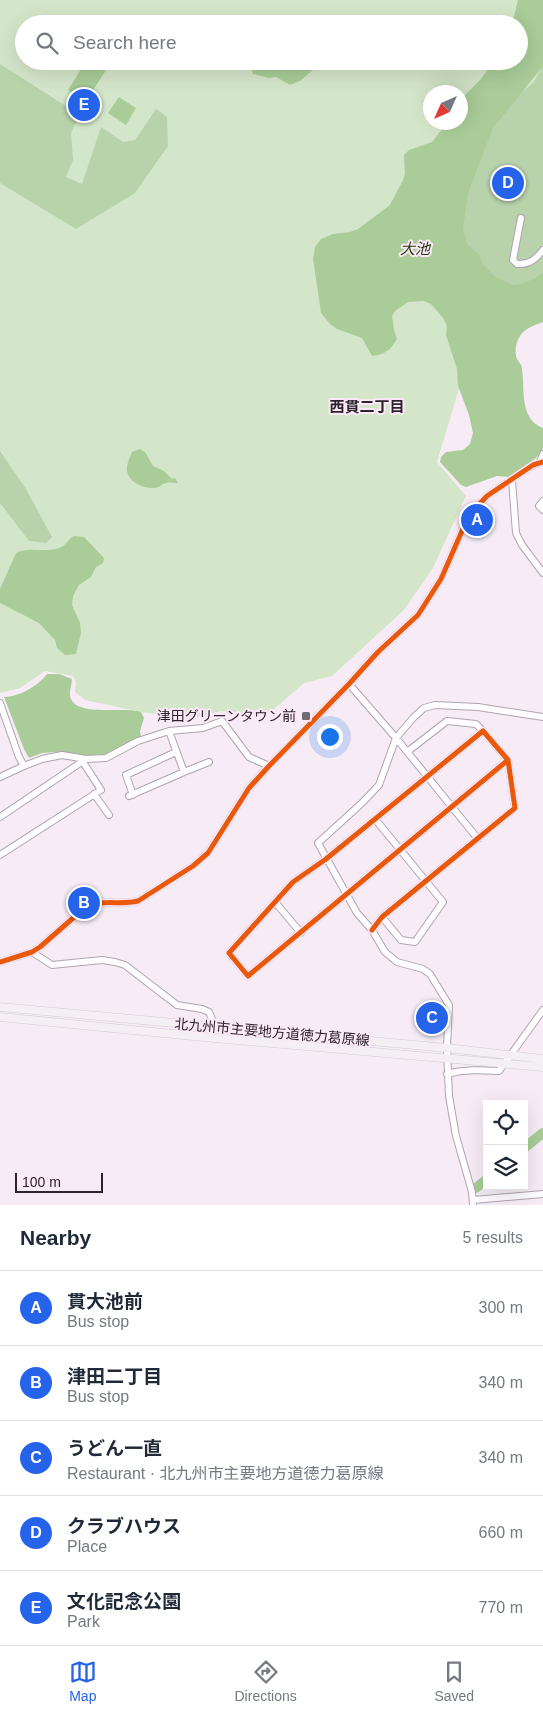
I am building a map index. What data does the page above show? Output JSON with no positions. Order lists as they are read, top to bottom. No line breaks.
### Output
{"streets":{"main road":["北九州市主要地方道徳力葛原線"]},"districts":["西貫二丁目"],"water":["大池"],"places":{"transit":["津田グリーンタウン前"]},"scale_bar":"100 m","north":"bottom left","page":{"search":"Search here","pins":["E","D","A","B","C"],"scale":"100 m","heading":["Nearby","5 results"],"list":[{"mark":"A","name":"貫大池前","note":"Bus stop","value":"300 m"},{"mark":"B","name":"津田二丁目","note":"Bus stop","value":"340 m"},{"mark":"C","name":"うどん一直","note":"Restaurant · 北九州市主要地方道徳力葛原線","value":"340 m"},{"mark":"D","name":"クラブハウス","note":"Place","value":"660 m"},{"mark":"E","name":"文化記念公園","note":"Park","value":"770 m"}],"nav":["Map","Directions","Saved"]}}
